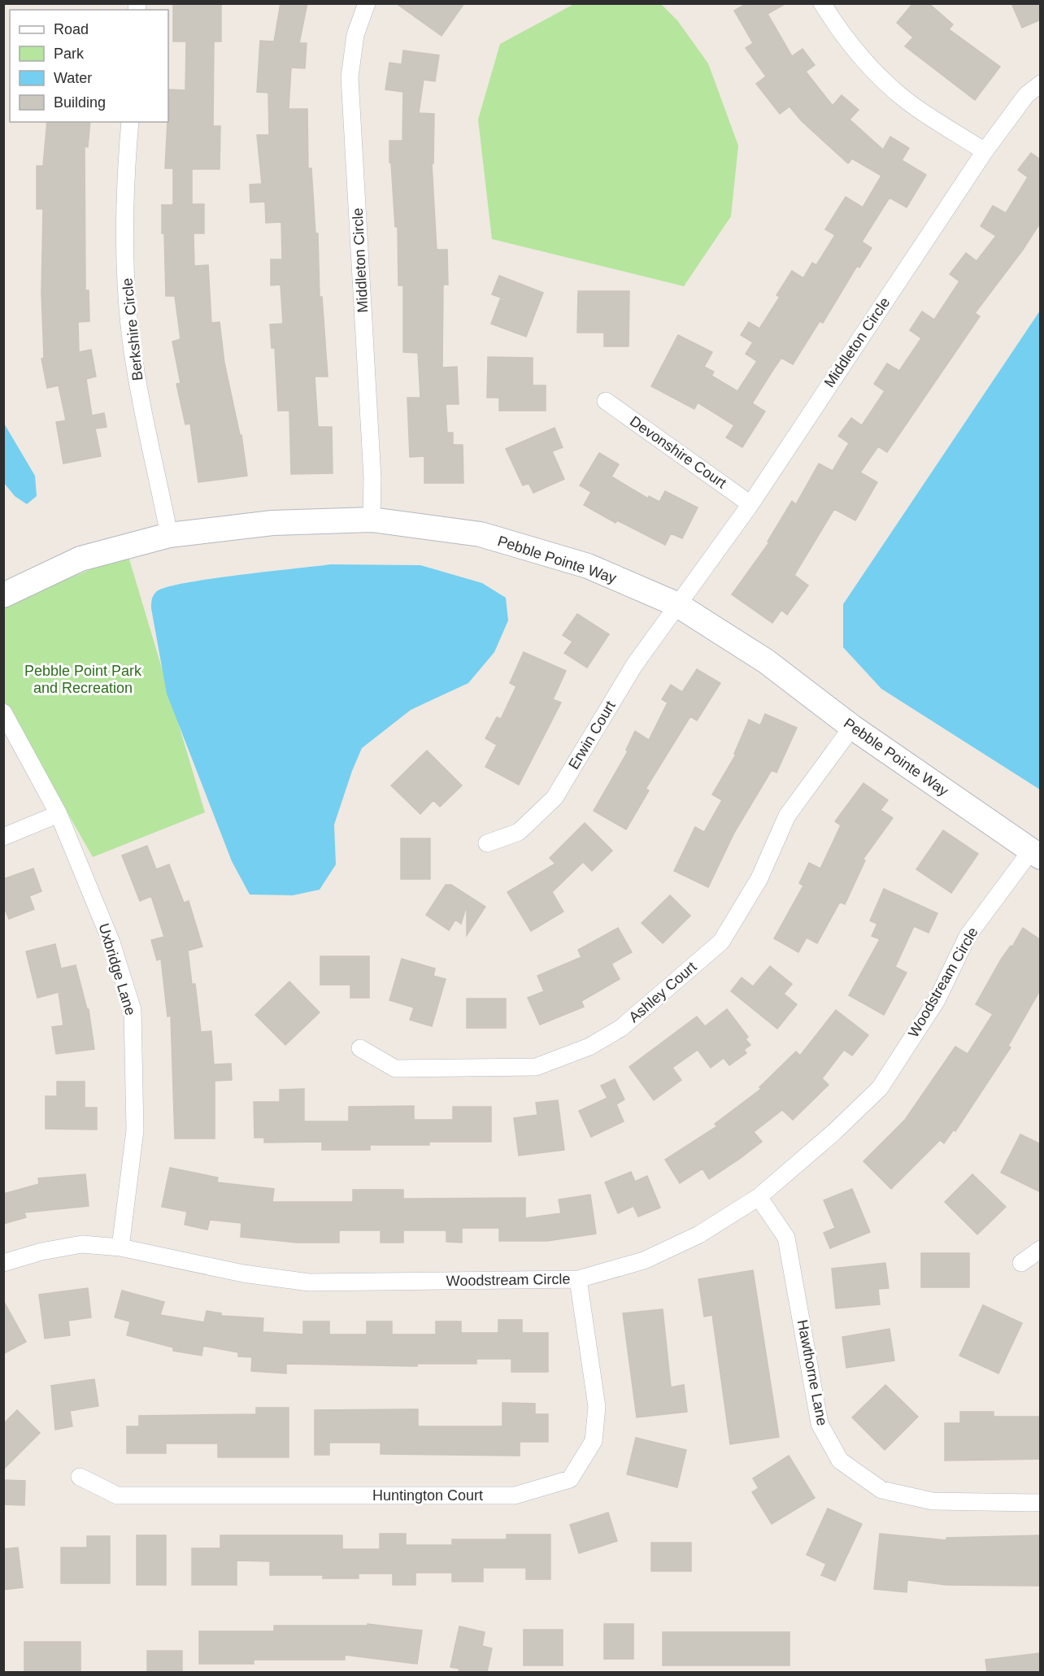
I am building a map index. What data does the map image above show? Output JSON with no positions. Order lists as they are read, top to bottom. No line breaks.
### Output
{"streets":{"street":["Middleton Circle","Berkshire Circle","Devonshire Court","Pebble Pointe Way","Erwin Court","Uxbridge Lane","Woodstream Circle","Ashley Court","Hawthorne Lane","Huntington Court"]},"crossings":[["Middleton Circle","Devonshire Court"],["Middleton Circle","Pebble Pointe Way"],["Middleton Circle","Erwin Court"],["Berkshire Circle","Pebble Pointe Way"],["Pebble Pointe Way","Erwin Court"],["Pebble Pointe Way","Woodstream Circle"],["Pebble Pointe Way","Ashley Court"],["Uxbridge Lane","Woodstream Circle"],["Woodstream Circle","Hawthorne Lane"],["Woodstream Circle","Huntington Court"]],"parks":["Pebble Point Park and Recreation"],"legend":["Road","Park","Water","Building"]}
